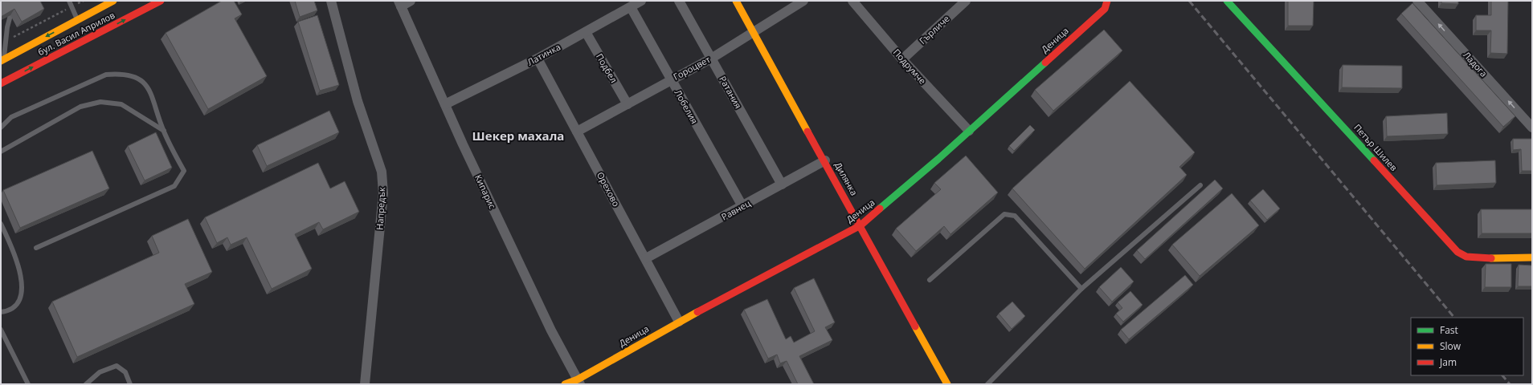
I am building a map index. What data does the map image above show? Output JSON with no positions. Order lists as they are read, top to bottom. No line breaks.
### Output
{"streets":{"street":["Гърличе","бул. Васил Априлов","Деница","Латинка","Ладога","Подрумче","Подбел","Гороцвет","Ратания","Лобелия","Петър Шилев","Дилянка","Орехово","Кипарис","Напредък","Равнец"]},"crossings":[["Гърличе","Подрумче"],["Деница","Подрумче"],["Деница","Дилянка"],["Деница","Орехово"],["Деница","Кипарис"],["Латинка","Подбел"],["Латинка","Лобелия"],["Латинка","Орехово"],["Латинка","Кипарис"],["Подбел","Гороцвет"],["Гороцвет","Ратания"],["Гороцвет","Лобелия"],["Гороцвет","Дилянка"],["Гороцвет","Орехово"],["Ратания","Равнец"],["Лобелия","Равнец"],["Дилянка","Равнец"],["Орехово","Равнец"]],"one_way":["Ладога"],"districts":["Шекер махала"],"legend":["Fast","Slow","Jam"]}
